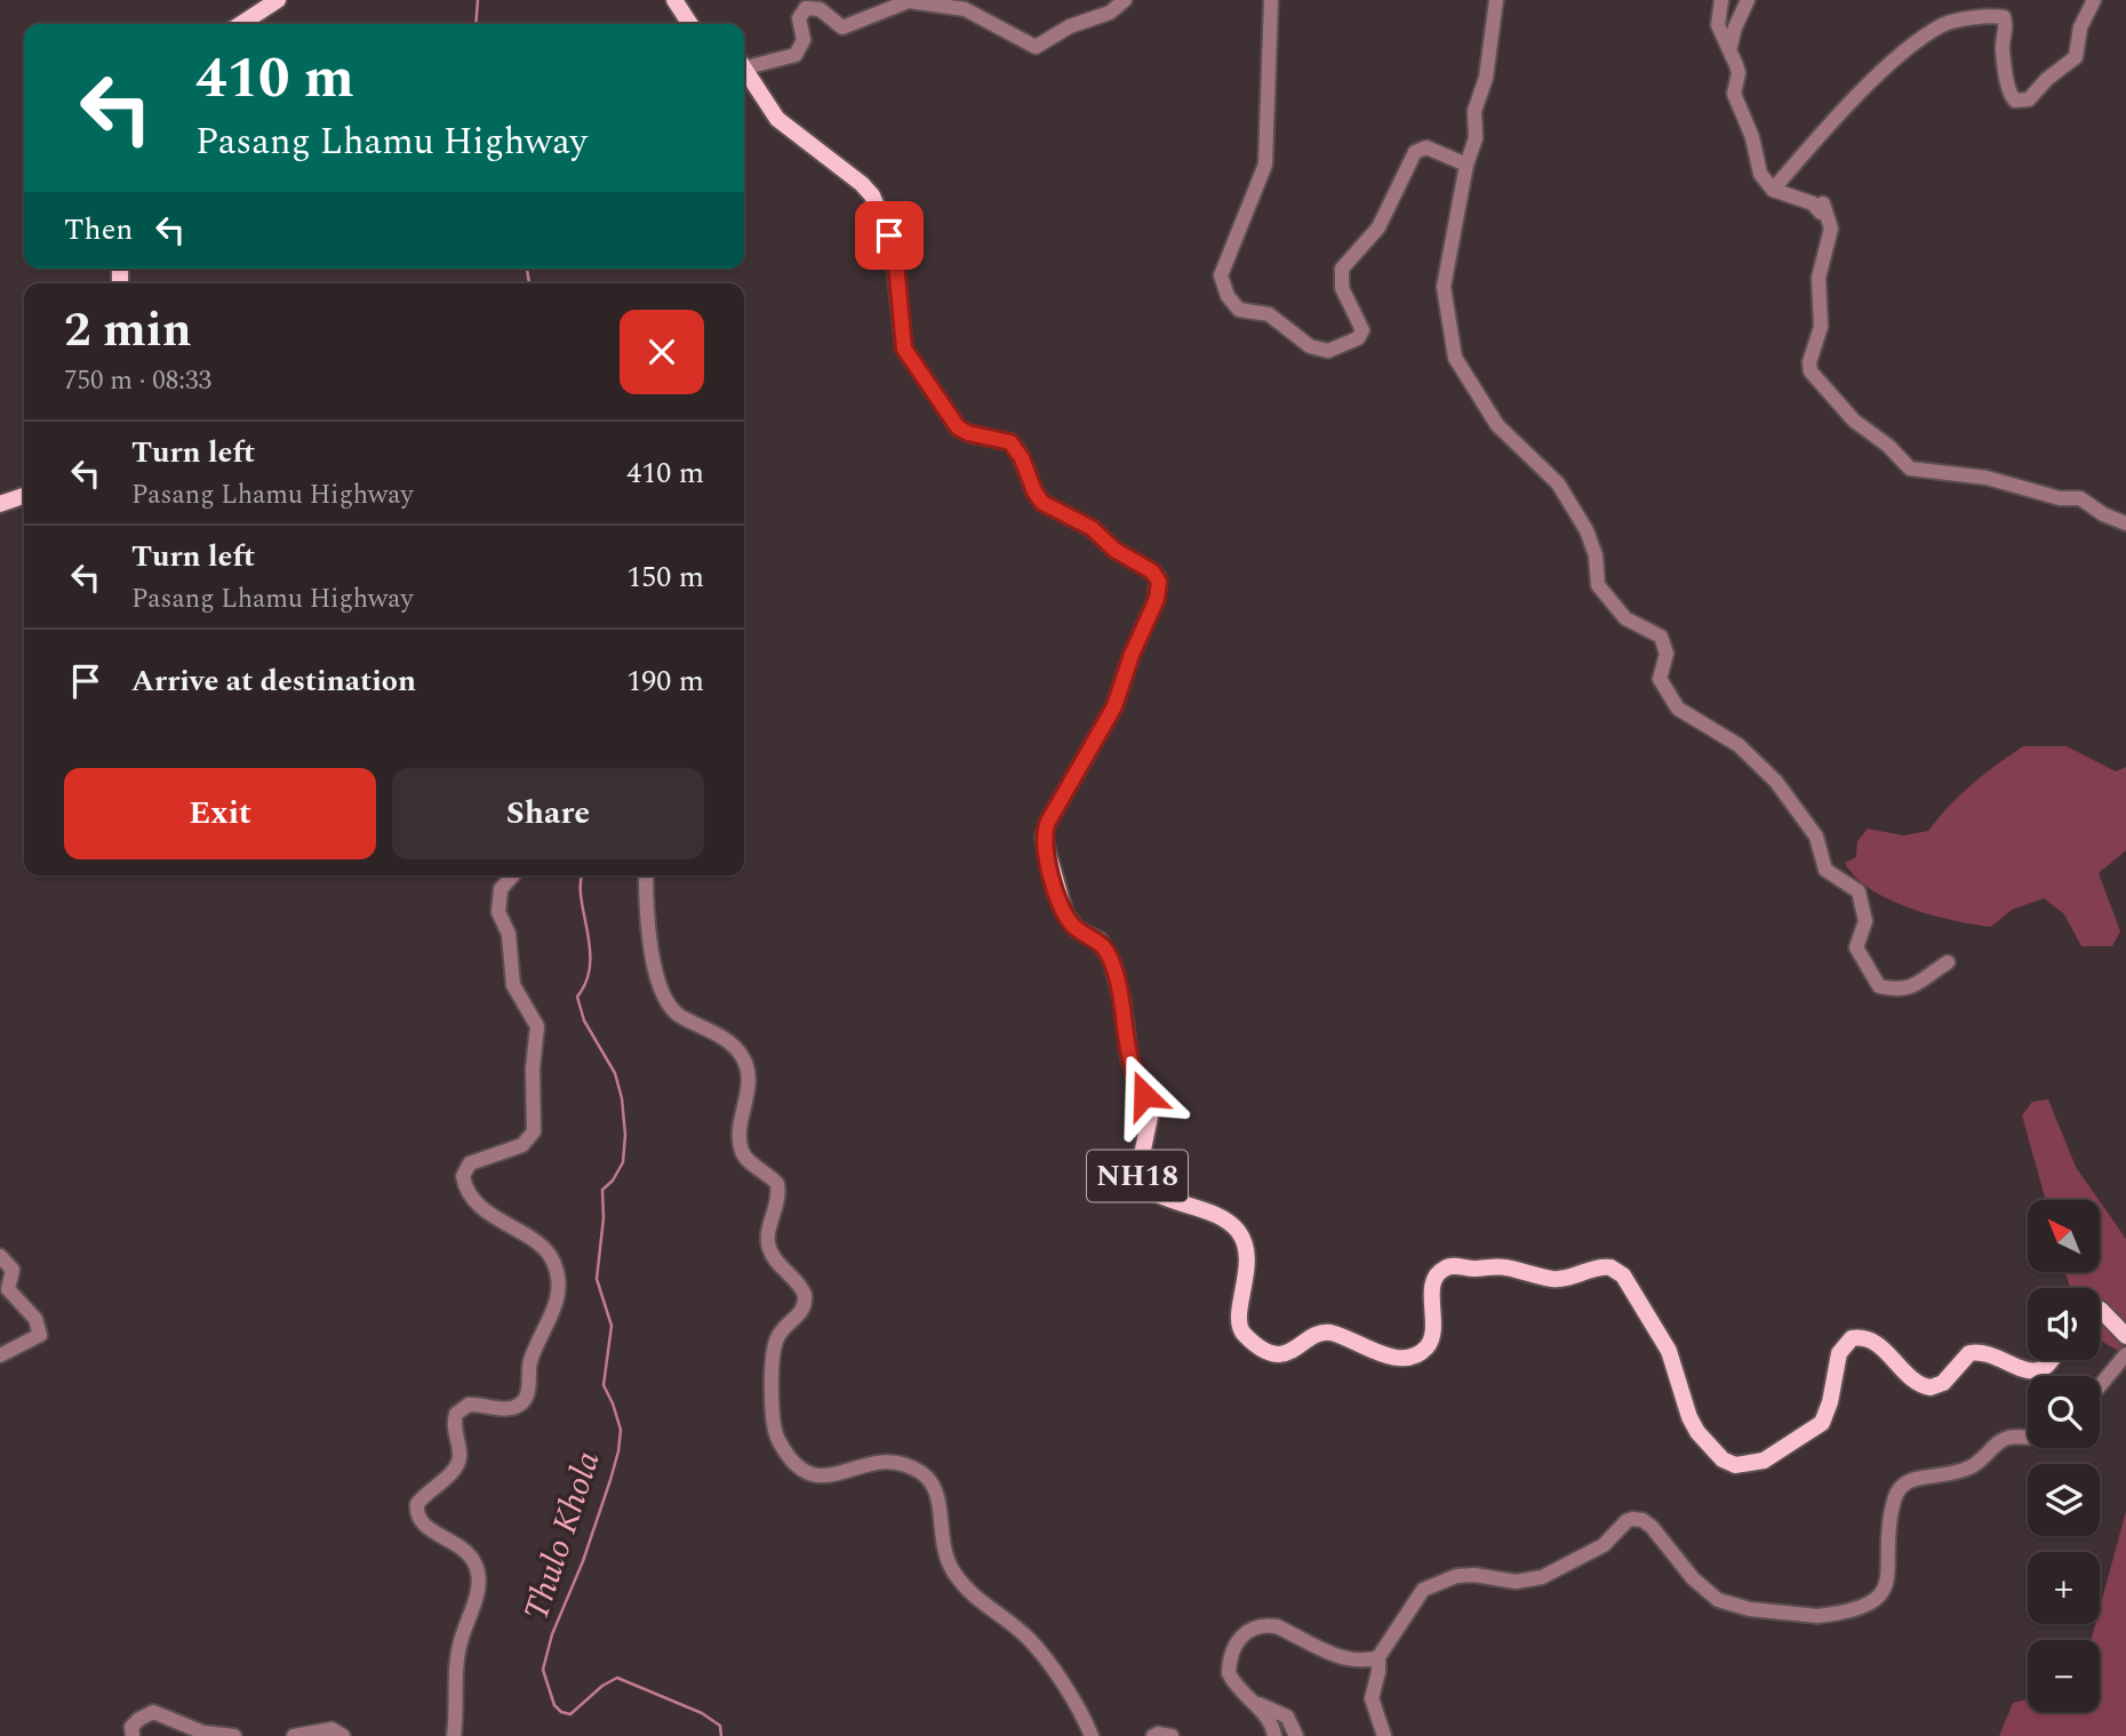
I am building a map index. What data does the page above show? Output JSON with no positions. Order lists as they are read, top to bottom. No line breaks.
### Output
{"streets":{"main road":["NH18"]},"water":["Thulo Khola"],"north":"top left","page":{"turn":["410 m","Pasang Lhamu Highway"],"then":"Then","heading":["2 min","750 m · 08:33"],"list":[{"name":"Turn left","note":"Pasang Lhamu Highway","value":"410 m"},{"name":"Turn left","note":"Pasang Lhamu Highway","value":"150 m"},{"name":"Arrive at destination","value":"190 m"}],"buttons":["Exit","Share"],"map_buttons":["+","−"]}}
